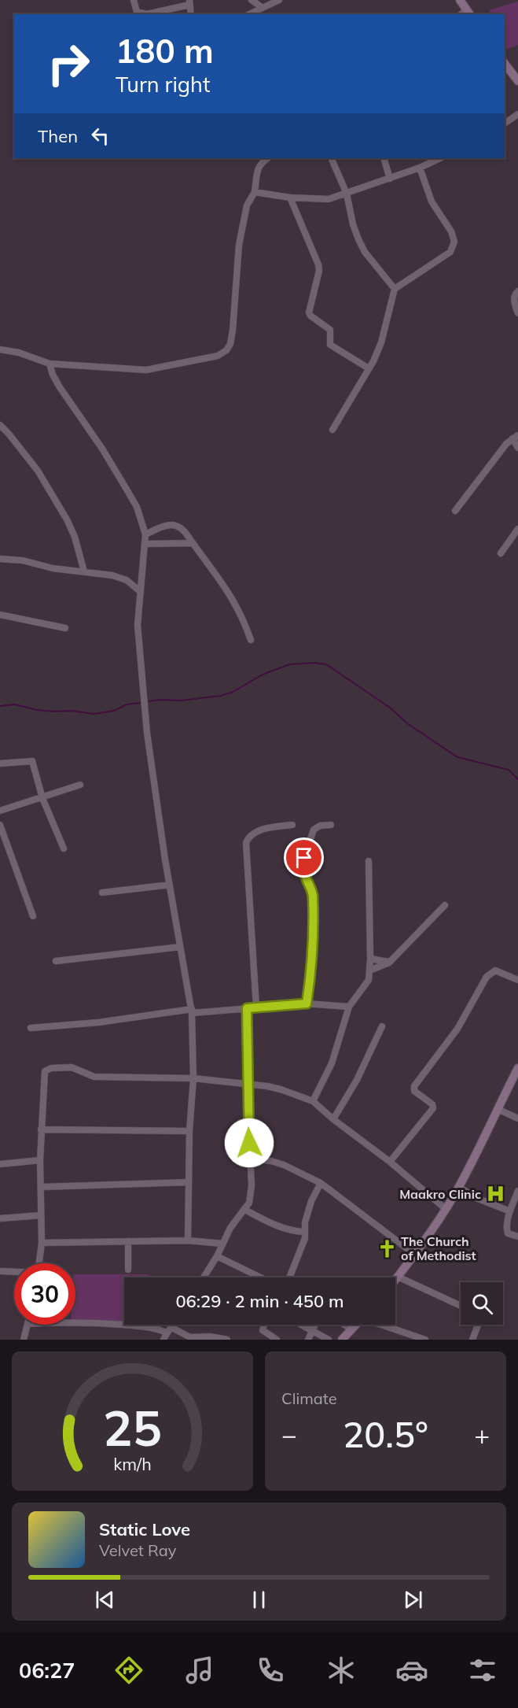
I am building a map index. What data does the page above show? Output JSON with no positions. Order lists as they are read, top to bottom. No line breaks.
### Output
{"places":{"hospital":["Maakro Clinic"],"church":["The Church of Methodist"]},"page":{"turn":["180 m","Turn right"],"then":"Then","limit":"30","trip":"06:29 · 2 min · 450 m","tile":"Climate","heat":["−","20.5°","+"],"song":["Static Love","Velvet Ray"],"tabs":"06:27","gauge":["25","km/h"]}}
